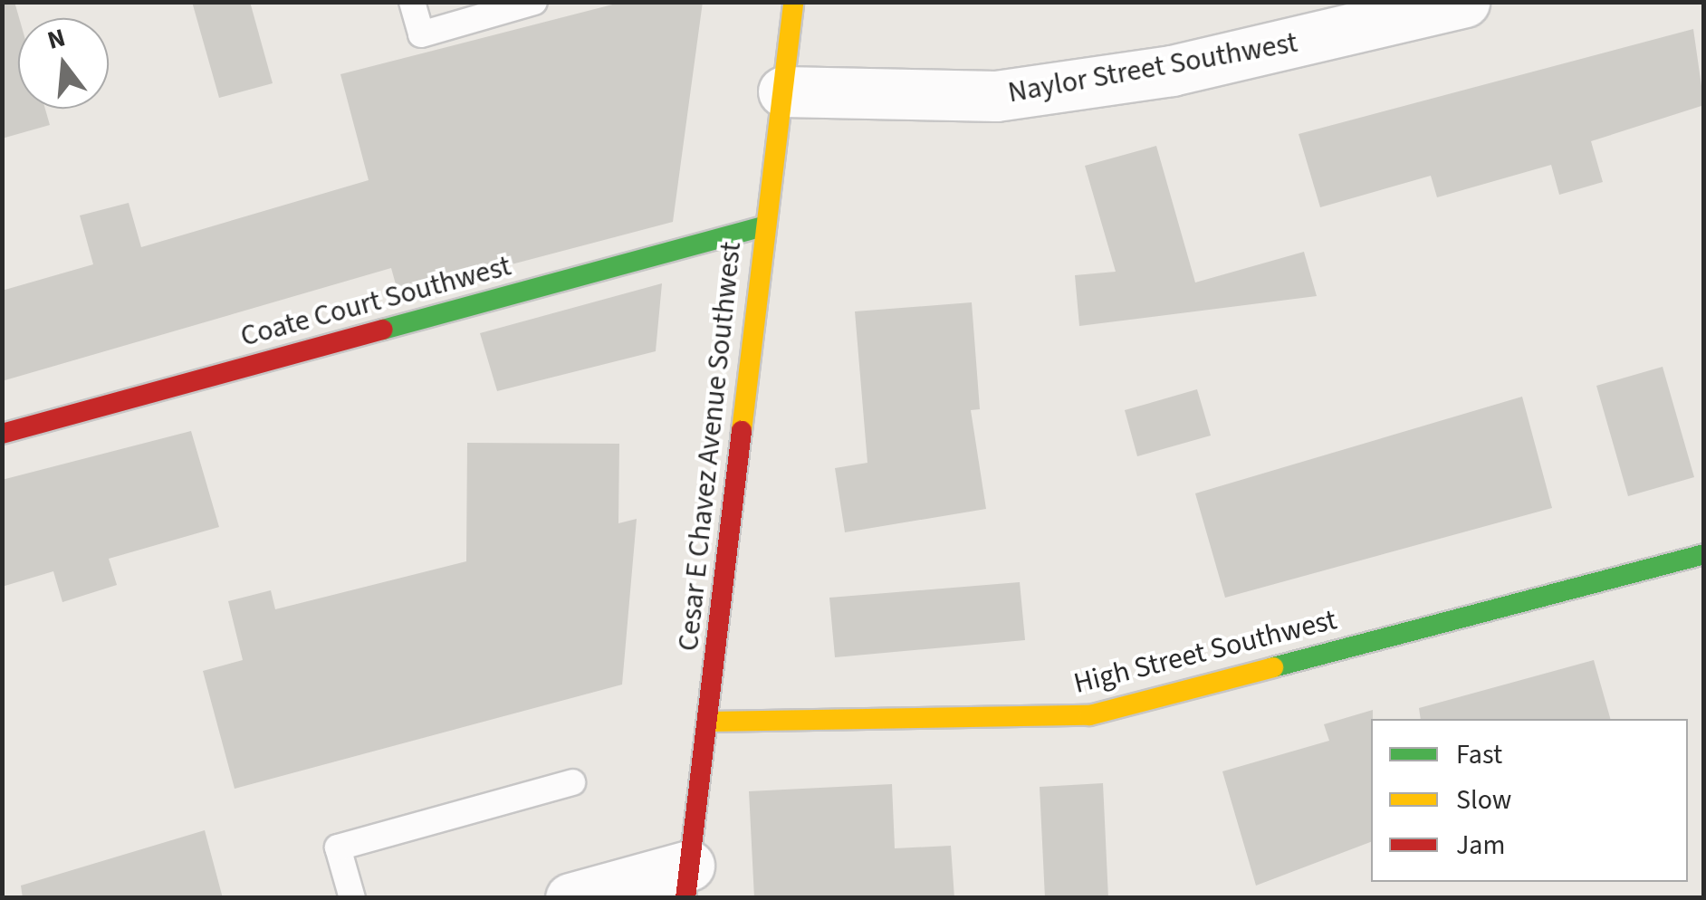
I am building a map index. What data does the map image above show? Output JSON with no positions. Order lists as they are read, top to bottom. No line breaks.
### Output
{"streets":{"street":["Naylor Street Southwest","Coate Court Southwest","Cesar E Chavez Avenue Southwest","High Street Southwest"]},"crossings":[["Naylor Street Southwest","Cesar E Chavez Avenue Southwest"],["Coate Court Southwest","Cesar E Chavez Avenue Southwest"],["Cesar E Chavez Avenue Southwest","High Street Southwest"]],"legend":["Fast","Slow","Jam"],"north":"top"}
